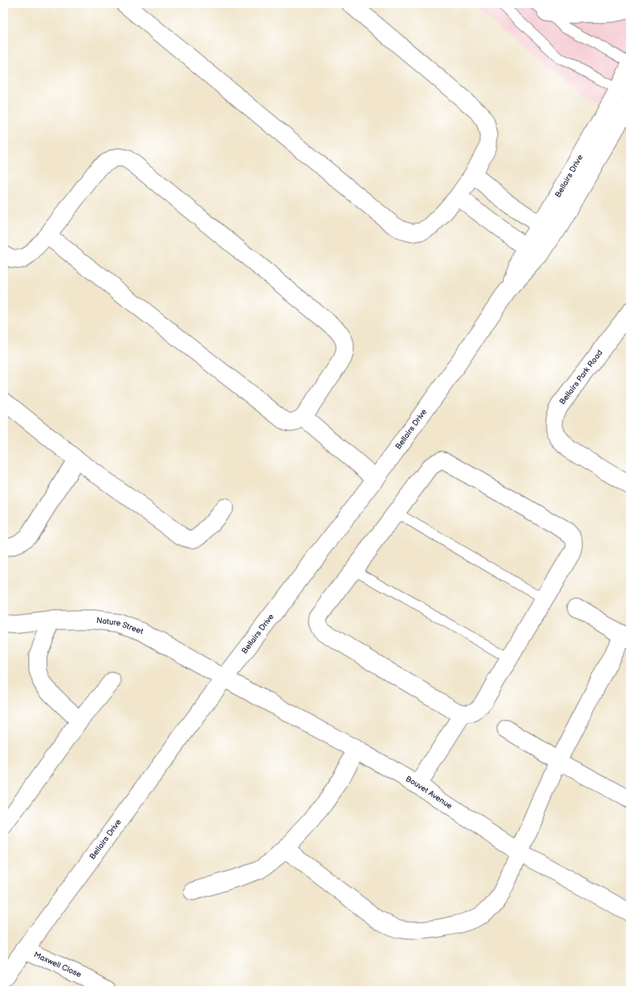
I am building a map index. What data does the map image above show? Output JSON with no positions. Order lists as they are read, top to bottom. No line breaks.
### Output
{"streets":{"street":["Bellairs Drive","Bellairs Park Road","Nature Street","Bouvet Avenue","Maxwell Close"]},"crossings":[["Bellairs Drive","Nature Street"],["Bellairs Drive","Bouvet Avenue"],["Bellairs Drive","Maxwell Close"],["Nature Street","Bouvet Avenue"]]}
